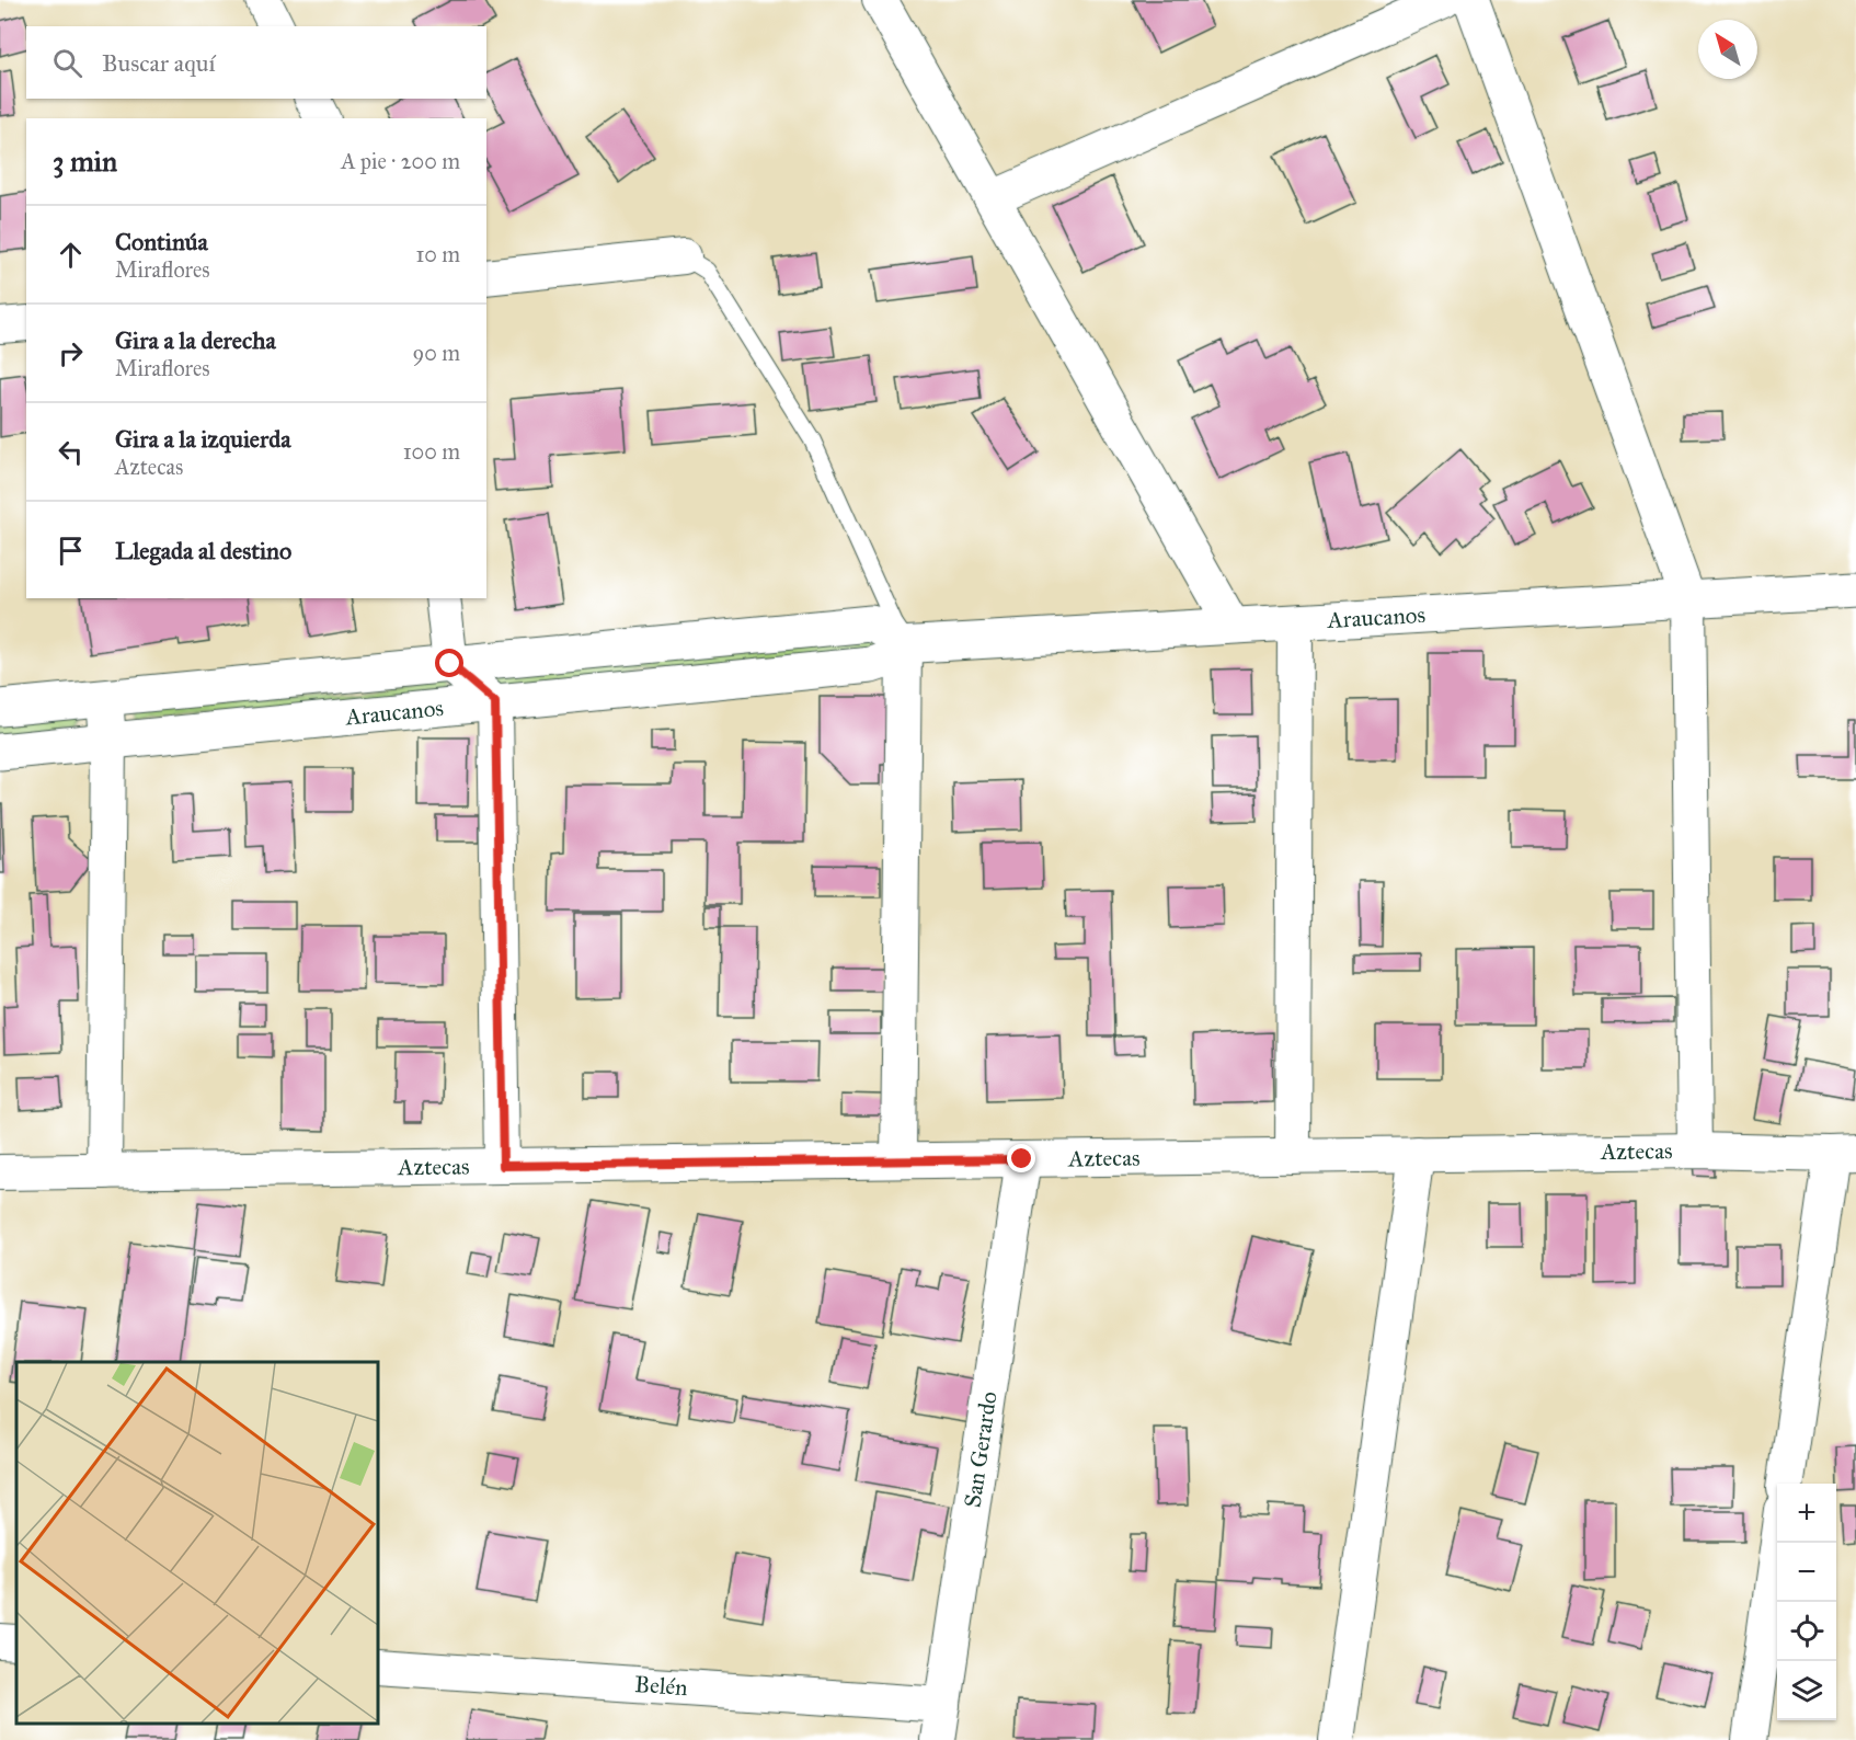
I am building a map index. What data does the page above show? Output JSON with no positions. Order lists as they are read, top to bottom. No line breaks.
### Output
{"streets":{"street":["Araucanos","Aztecas","San Gerardo","Belén"]},"crossings":[["Aztecas","San Gerardo"],["San Gerardo","Belén"]],"north":"top left","page":{"search":"Buscar aquí","heading":["3 min","A pie · 200 m"],"list":[["Continúa","Miraflores","10 m"],["Gira a la derecha","Miraflores","90 m"],["Gira a la izquierda","Aztecas","100 m"],"Llegada al destino"],"map_buttons":["+","−"]}}
